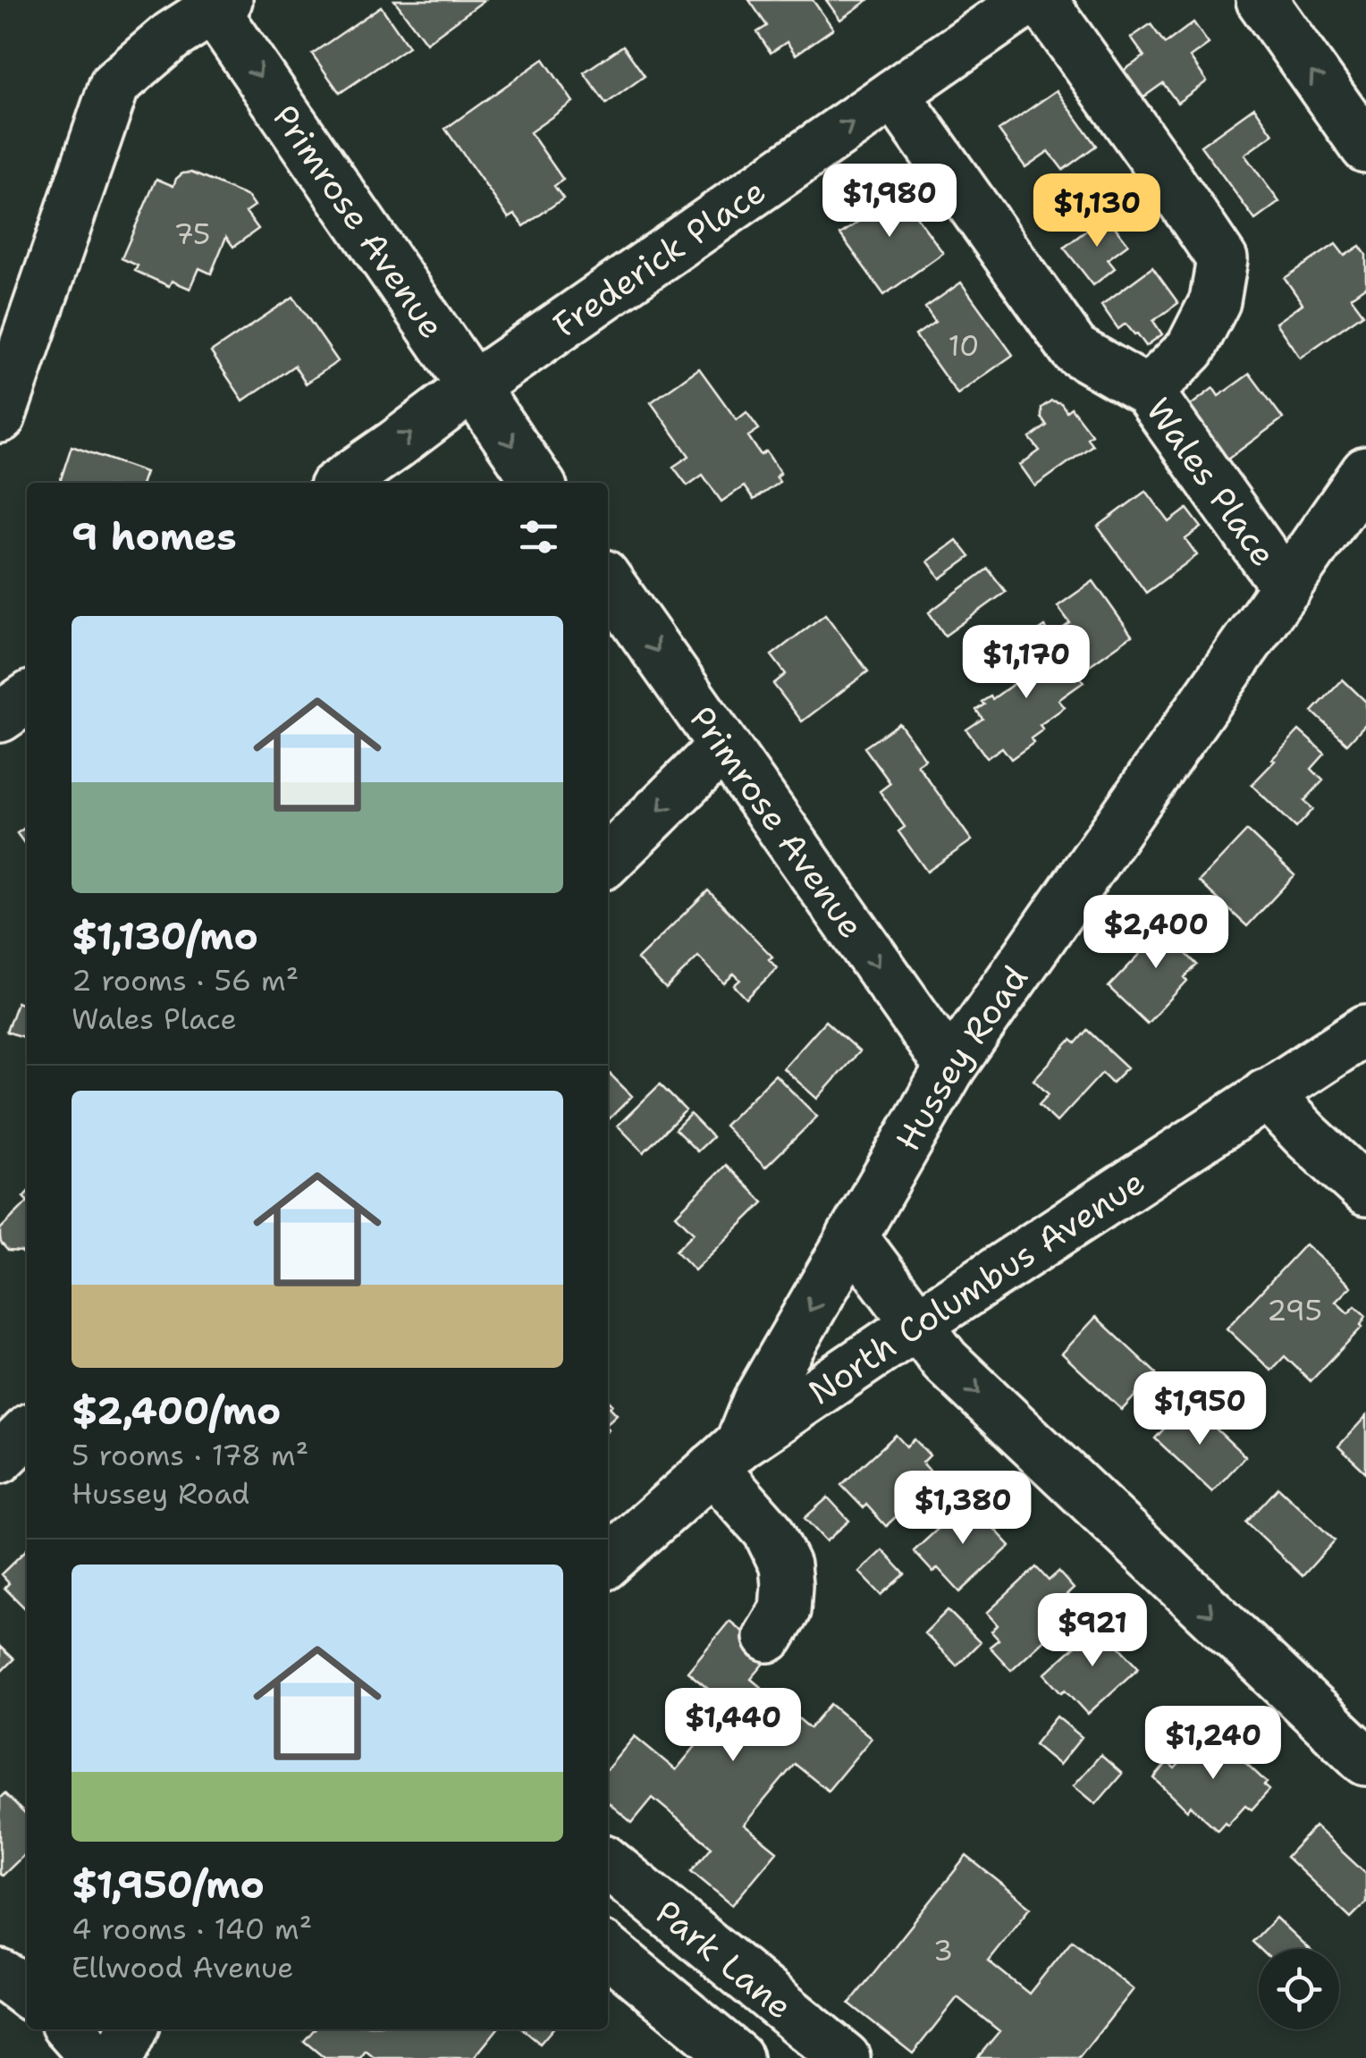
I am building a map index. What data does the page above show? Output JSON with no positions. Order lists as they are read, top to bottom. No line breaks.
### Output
{"streets":{"street":["Primrose Avenue","Frederick Place","Wales Place","Hussey Road","North Columbus Avenue","Park Lane"]},"crossings":[["Primrose Avenue","Frederick Place"],["Primrose Avenue","Hussey Road"],["Frederick Place","Wales Place"],["Wales Place","Hussey Road"],["Hussey Road","North Columbus Avenue"]],"one_way":["Primrose Avenue","Frederick Place"],"house_numbers":["75","10","295","3"],"page":{"price":["$1,980","$1,130","$1,170","$2,400","$1,950","$1,380","$921","$1,440","$1,240"],"heading":"9 homes","list":[{"name":"$1,130/mo","note":"2 rooms · 56 m² · Wales Place"},{"name":"$2,400/mo","note":"5 rooms · 178 m² · Hussey Road"},{"name":"$1,950/mo","note":"4 rooms · 140 m² · Ellwood Avenue"}]}}
